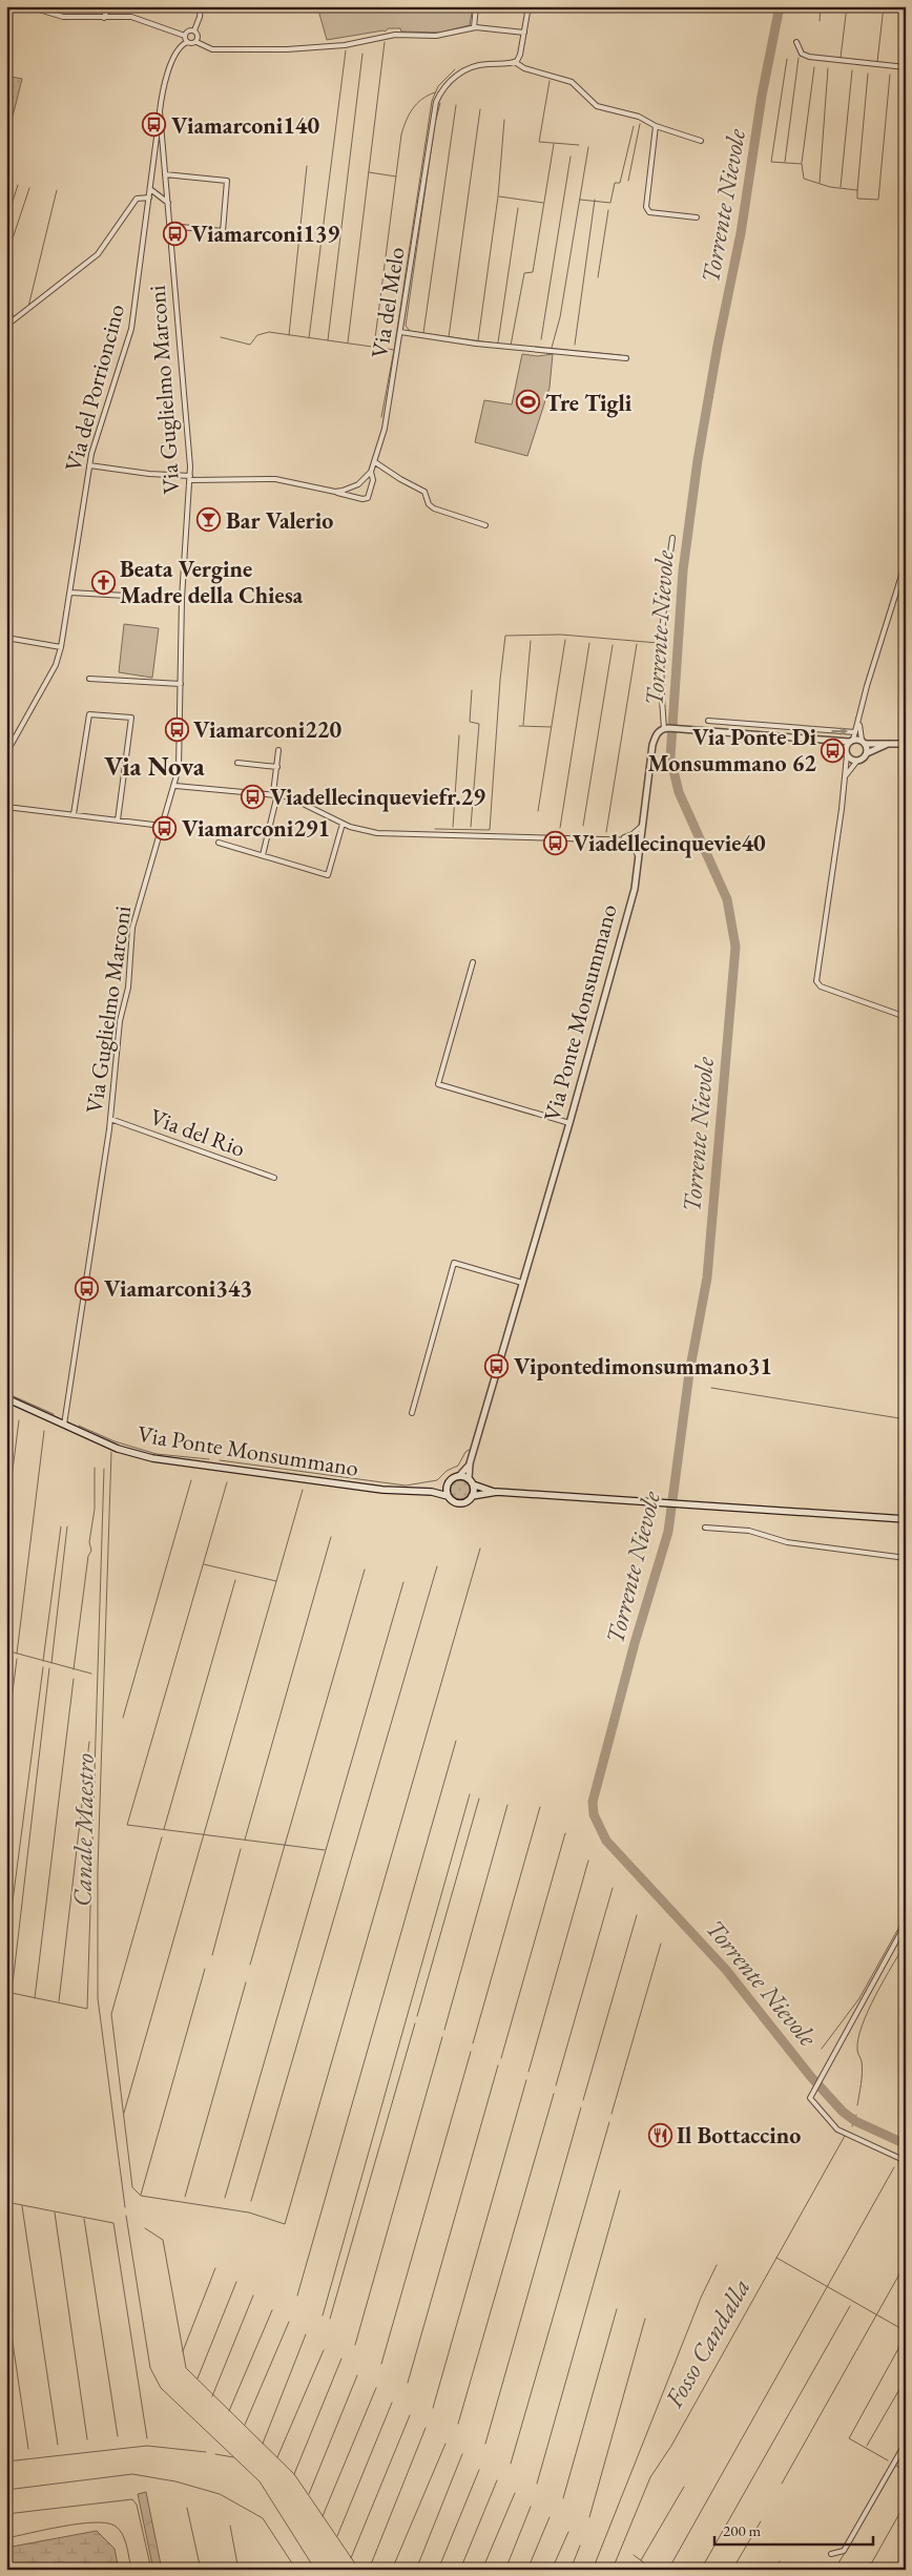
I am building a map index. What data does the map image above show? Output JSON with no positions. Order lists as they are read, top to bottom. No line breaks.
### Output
{"streets":{"main road":["Via Ponte Monsummano"],"street":["Via del Melo","Via del Porrioncino","Via Guglielmo Marconi","Via del Rio"]},"crossings":[["Via del Porrioncino","Via Guglielmo Marconi"],["Via Guglielmo Marconi","Via Ponte Monsummano"],["Via Guglielmo Marconi","Via del Rio"]],"districts":["Via Nova"],"water":["Torrente Nievole","Canale Maestro","Fosso Candalla"],"places":{"bus stop":["Viamarconi140","Viamarconi139","Viamarconi220","Via Ponte Di Monsummano 62","Viadellecinqueviefr.29","Viamarconi291","Viadellecinquevie40","Viamarconi343","Vipontedimonsummano31"],"sports":["Tre Tigli"],"bar":["Bar Valerio"],"church":["Beata Vergine Madre della Chiesa"],"restaurant":["Il Bottaccino"]},"scale_bar":"200 m"}
